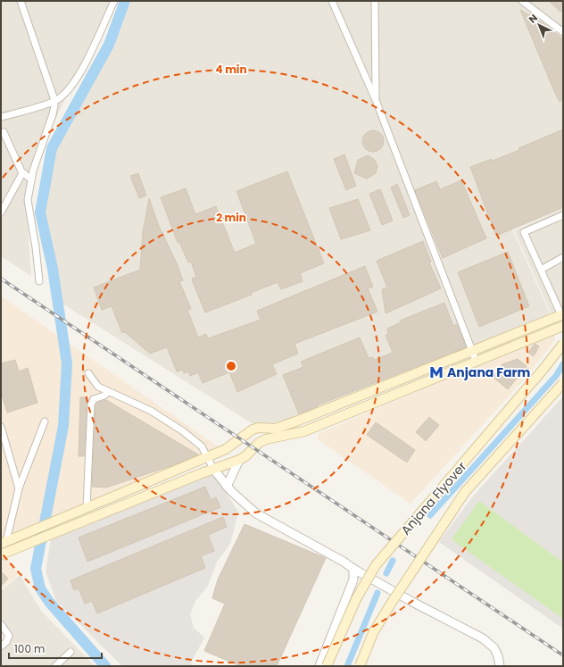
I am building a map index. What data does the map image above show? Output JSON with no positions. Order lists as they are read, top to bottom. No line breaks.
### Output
{"streets":{"main road":["Anjana Flyover"]},"places":{"metro station":["Anjana Farm"]},"scale_bar":"100 m","north":"top left","rings":["4 min","2 min"]}
